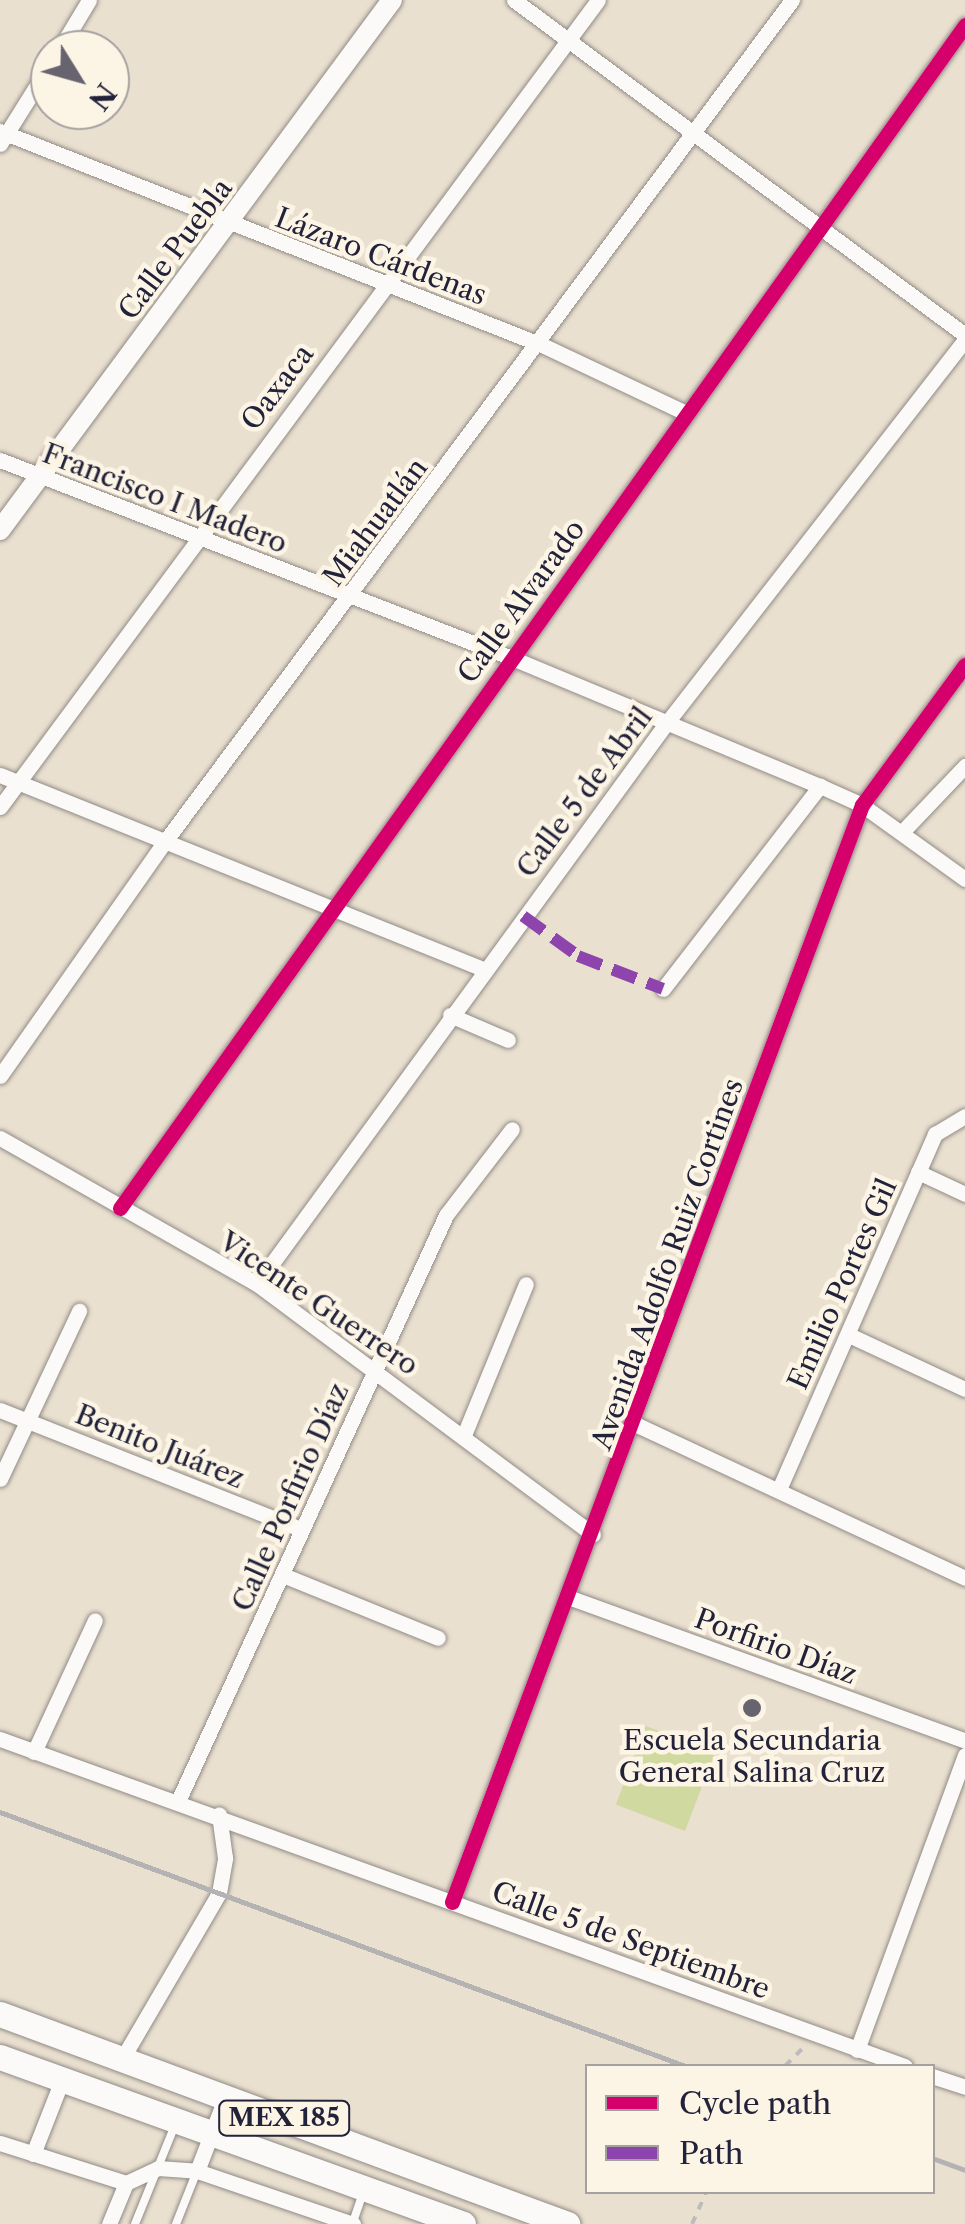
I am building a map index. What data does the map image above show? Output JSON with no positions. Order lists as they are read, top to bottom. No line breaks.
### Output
{"streets":{"main road":["MEX 185"],"street":["Calle Puebla","Lázaro Cárdenas","Oaxaca","Francisco I Madero","Miahuatlán","Calle Alvarado","Calle 5 de Abril","Avenida Adolfo Ruiz Cortines","Emilio Portes Gil","Vicente Guerrero","Benito Juárez","Calle Porfirio Díaz","Porfirio Díaz","Calle 5 de Septiembre"]},"crossings":[["Calle Puebla","Lázaro Cárdenas"],["Calle Puebla","Francisco I Madero"],["Lázaro Cárdenas","Oaxaca"],["Lázaro Cárdenas","Miahuatlán"],["Lázaro Cárdenas","Calle Alvarado"],["Oaxaca","Francisco I Madero"],["Francisco I Madero","Miahuatlán"],["Francisco I Madero","Calle Alvarado"],["Francisco I Madero","Calle 5 de Abril"],["Francisco I Madero","Avenida Adolfo Ruiz Cortines"],["Calle Alvarado","Vicente Guerrero"],["Calle 5 de Abril","Vicente Guerrero"],["Avenida Adolfo Ruiz Cortines","Vicente Guerrero"],["Avenida Adolfo Ruiz Cortines","Porfirio Díaz"],["Avenida Adolfo Ruiz Cortines","Calle 5 de Septiembre"],["Vicente Guerrero","Calle Porfirio Díaz"],["Benito Juárez","Calle Porfirio Díaz"],["Calle Porfirio Díaz","Calle 5 de Septiembre"]],"places":["Escuela Secundaria General Salina Cruz"],"legend":["Cycle path","Path"],"north":"bottom right"}
